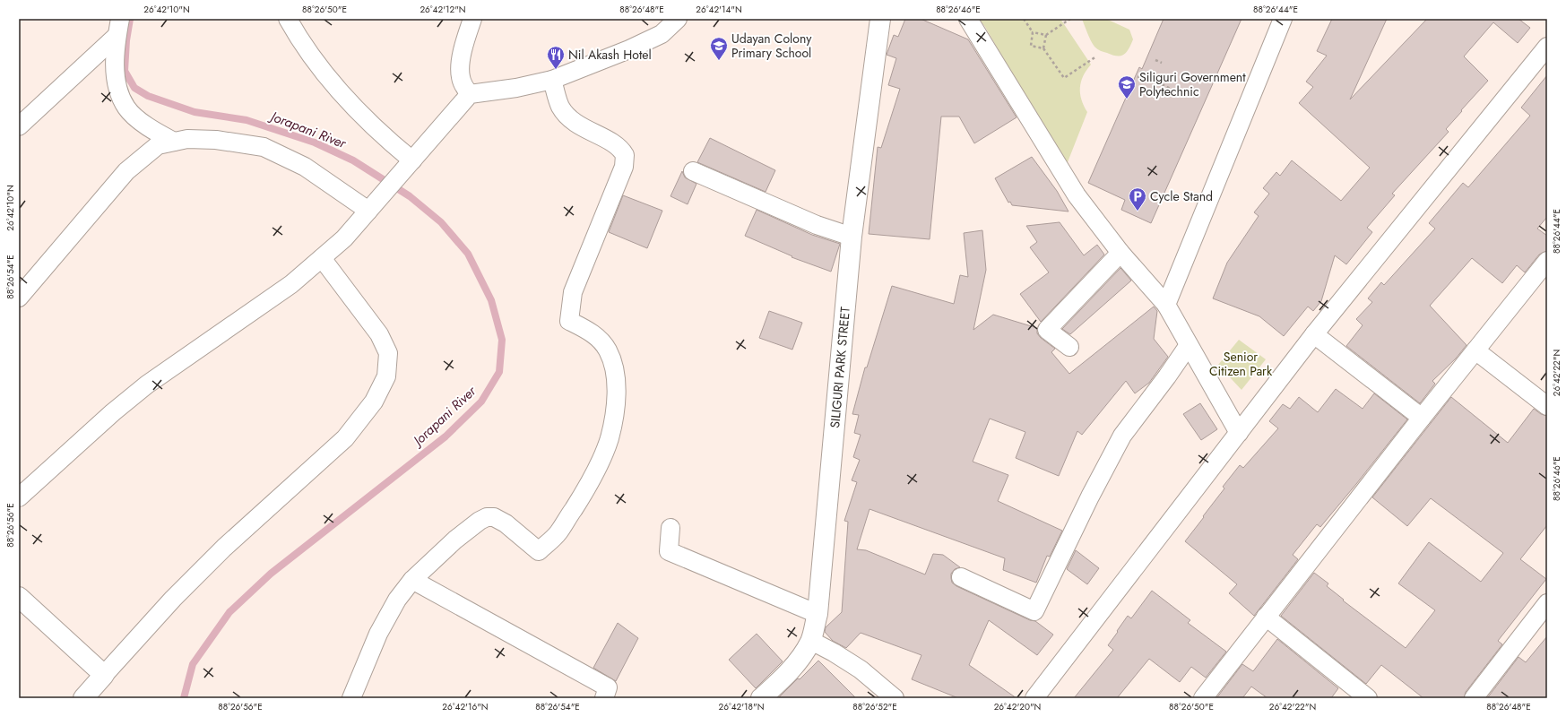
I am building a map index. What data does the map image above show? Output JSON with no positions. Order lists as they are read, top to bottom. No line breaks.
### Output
{"streets":{"street":["SILIGURI PARK STREET"]},"water":["Jorapani River"],"parks":["Senior Citizen Park"],"places":{"school or university":["Udayan Colony Primary School","Siliguri Government Polytechnic"],"restaurant":["Nil Akash Hotel"],"parking":["Cycle Stand"]},"coordinates":["26°42'10\"N","88°26'50\"E","26°42'12\"N","88°26'48\"E","26°42'14\"N","88°26'46\"E","88°26'44\"E","88°26'54\"E","26°42'22\"N","88°26'56\"E","26°42'16\"N","26°42'18\"N","88°26'52\"E","26°42'20\"N"]}
